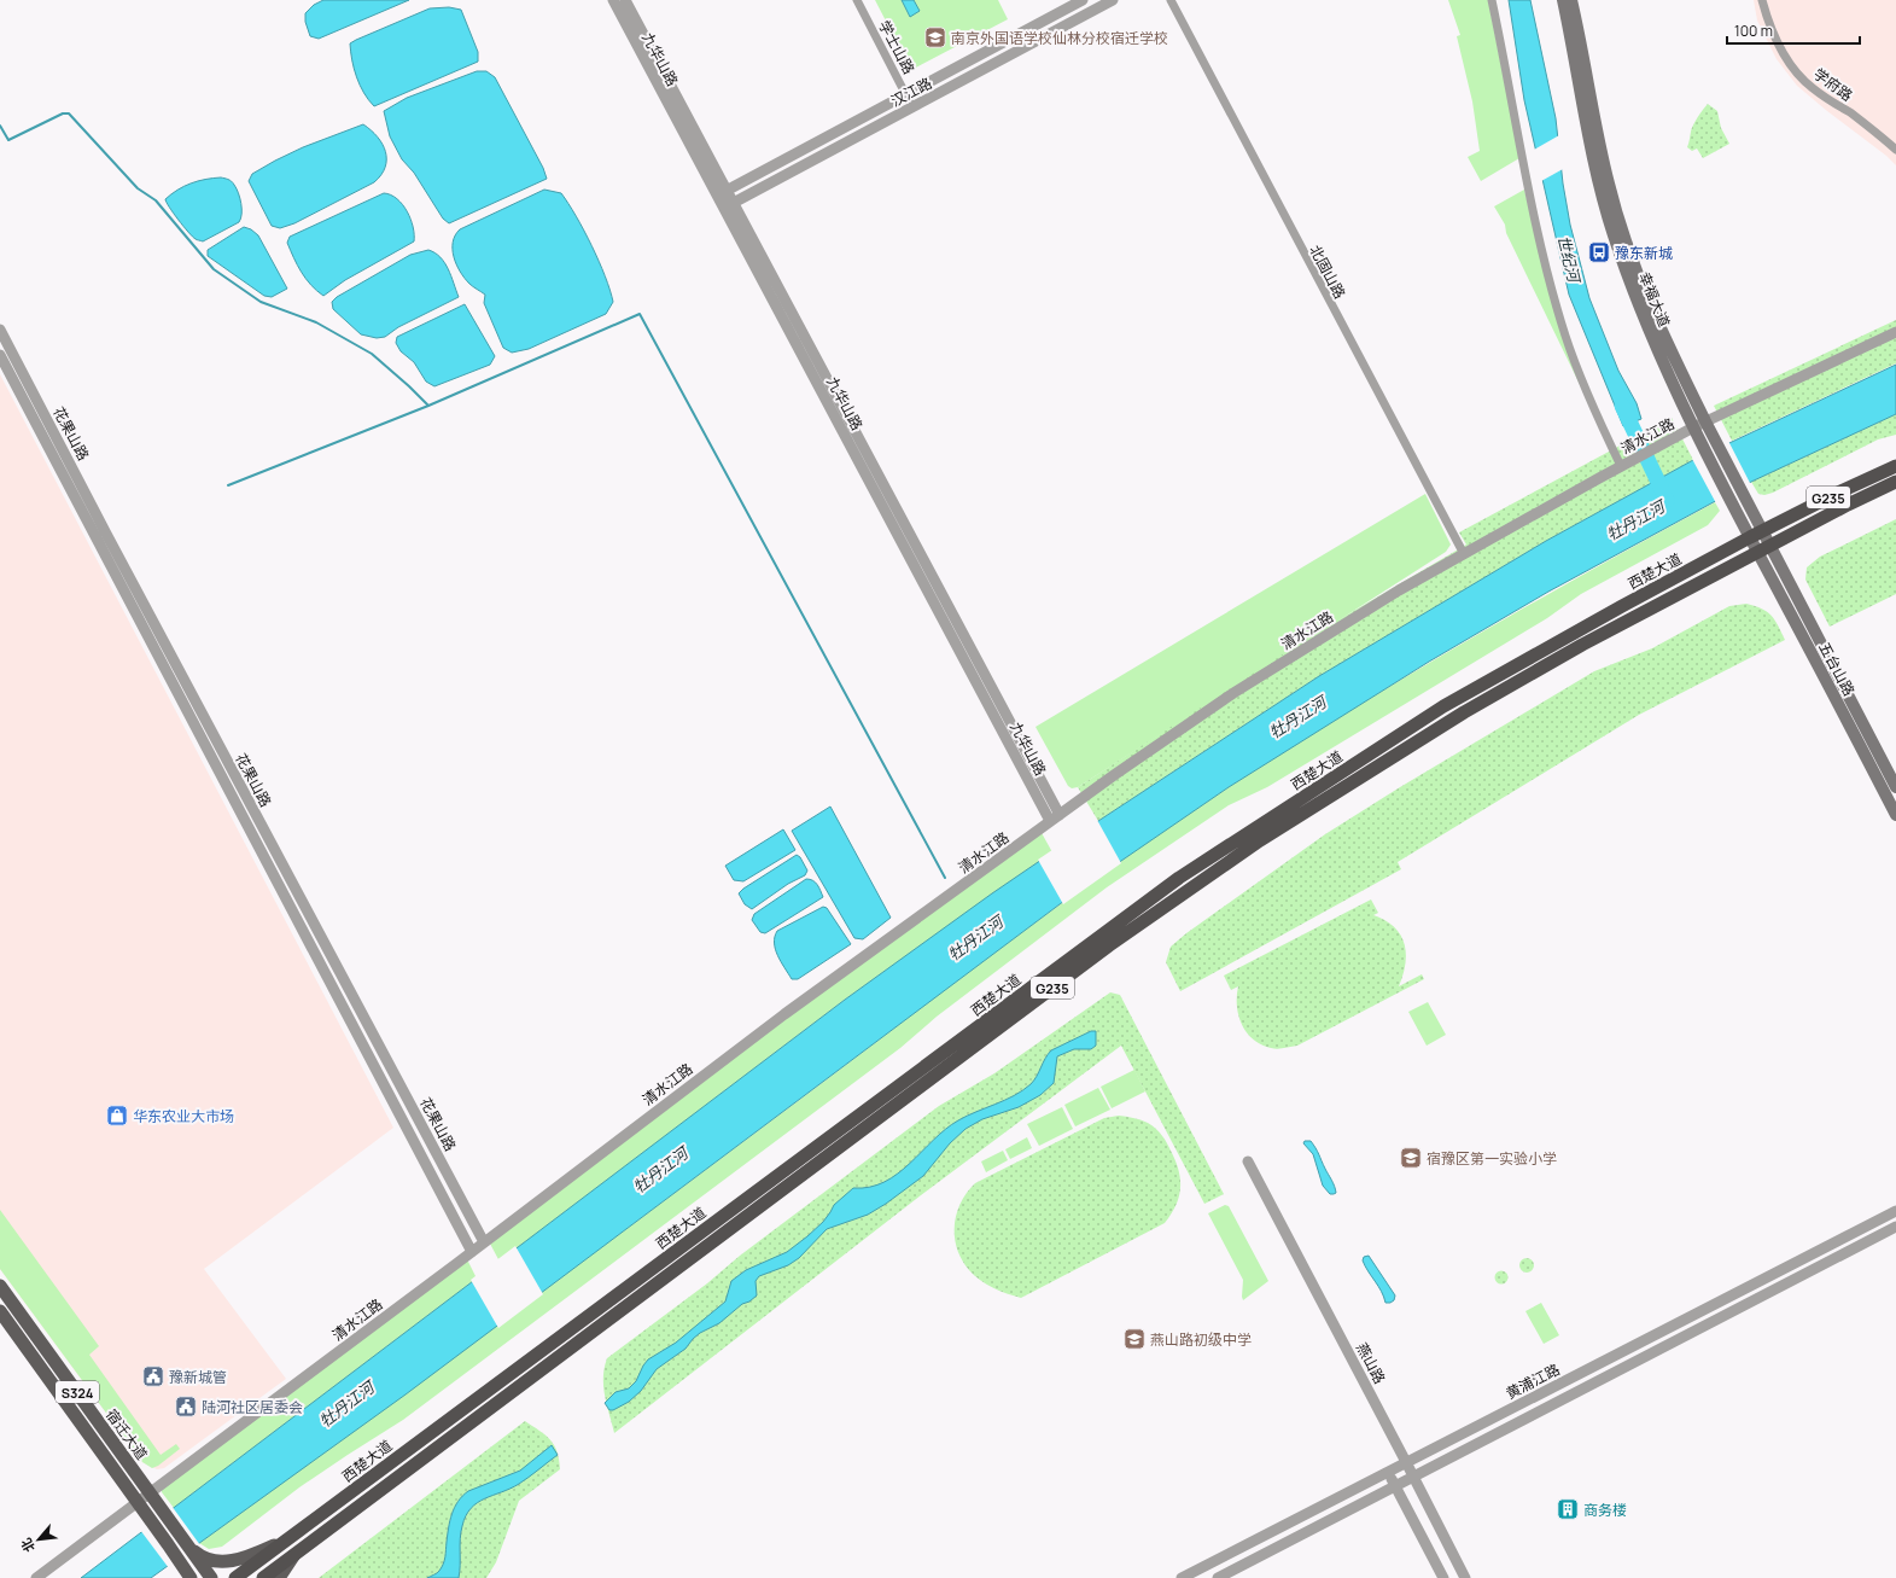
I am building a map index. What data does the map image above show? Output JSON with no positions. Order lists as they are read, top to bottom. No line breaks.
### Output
{"streets":{"highway":["G235","西楚大道"],"main road":["幸福大道","五台山路","S324","宿迁大道"],"street":["学士山路","九华山路","学府路","汉江路","北固山路","花果山路","清水江路","燕山路","黄浦江路"]},"crossings":[["学士山路","汉江路"],["九华山路","汉江路"],["九华山路","清水江路"],["北固山路","清水江路"],["幸福大道","清水江路"],["幸福大道","西楚大道"],["幸福大道","五台山路"],["花果山路","清水江路"],["清水江路","S324"],["清水江路","宿迁大道"],["西楚大道","五台山路"],["燕山路","黄浦江路"]],"water":["世纪河","牡丹江河"],"places":{"school or university":["南京外国语学校仙林分校宿迁学校","宿豫区第一实验小学","燕山路初级中学"],"bus stop":["豫东新城"],"shop":["华东农业大市场"],"public building":["豫新城管","陆河社区居委会"],"building":["商务楼"]},"scale_bar":"100 m","north":"bottom left"}
